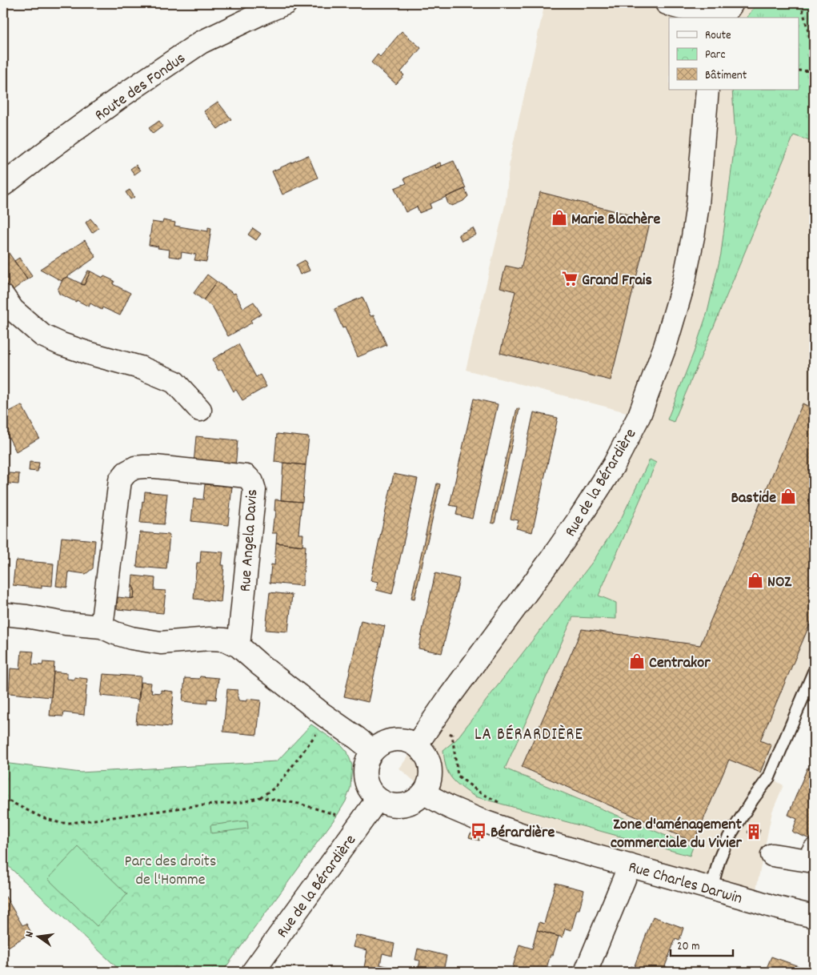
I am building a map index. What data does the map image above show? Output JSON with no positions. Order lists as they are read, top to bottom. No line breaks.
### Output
{"streets":{"street":["Route des Fondus","Rue de la Bérardière","Rue Angela Davis","Rue Charles Darwin"]},"crossings":[["Rue de la Bérardière","Rue Charles Darwin"]],"districts":["LA BÉRARDIÈRE"],"parks":["Parc des droits de l'Homme"],"places":{"shop":["Marie Blachère","Bastide","NOZ","Centrakor"],"supermarket":["Grand Frais"],"bus stop":["Bérardière"],"building":["Zone d'aménagement commerciale du Vivier"]},"legend":["Route","Parc","Bâtiment"],"scale_bar":"20 m","north":"left"}
